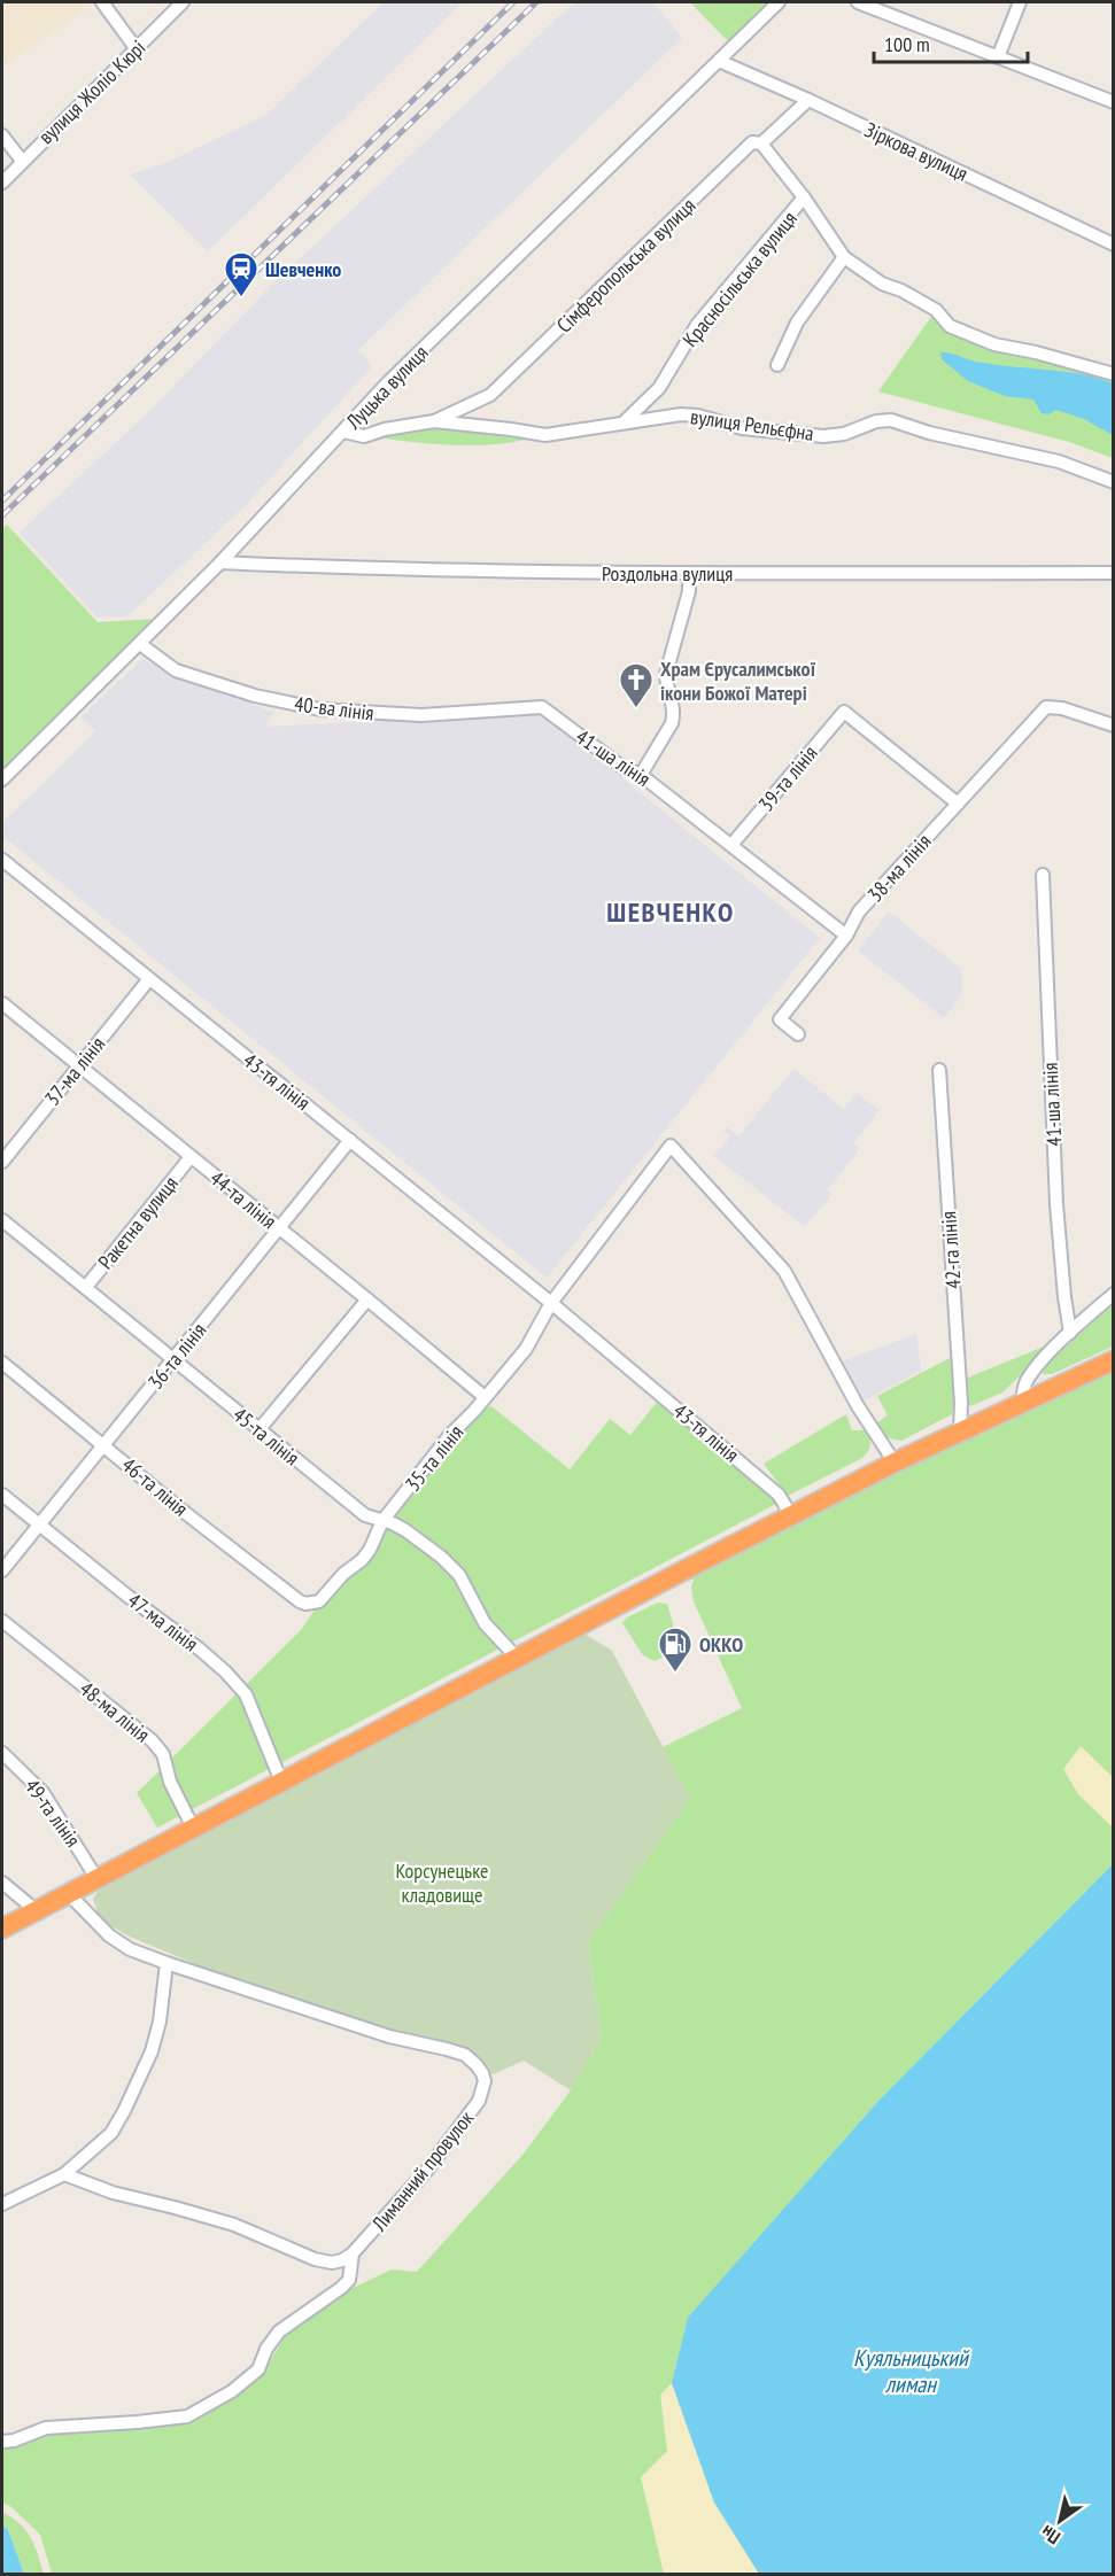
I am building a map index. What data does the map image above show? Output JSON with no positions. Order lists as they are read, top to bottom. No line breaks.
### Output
{"streets":{"street":["вулиця Жоліо Кюрі","Зіркова вулиця","Сімферопольська вулиця","Красносільська вулиця","Луцька вулиця","вулиця Рельєфна","Роздольна вулиця","40-ва лінія","41-ша лінія","39-та лінія","38-ма лінія","37-ма лінія","43-тя лінія","44-та лінія","Ракетна вулиця","42-га лінія","36-та лінія","45-та лінія","35-та лінія","46-та лінія","47-ма лінія","48-ма лінія","49-та лінія","Лиманний провулок"]},"crossings":[["Зіркова вулиця","Сімферопольська вулиця"],["Зіркова вулиця","Луцька вулиця"],["Сімферопольська вулиця","вулиця Рельєфна"],["Красносільська вулиця","вулиця Рельєфна"],["Луцька вулиця","вулиця Рельєфна"],["Луцька вулиця","Роздольна вулиця"],["Луцька вулиця","40-ва лінія"],["40-ва лінія","41-ша лінія"],["41-ша лінія","39-та лінія"],["41-ша лінія","38-ма лінія"],["39-та лінія","38-ма лінія"],["37-ма лінія","43-тя лінія"],["37-ма лінія","44-та лінія"],["43-тя лінія","36-та лінія"],["43-тя лінія","35-та лінія"],["44-та лінія","Ракетна вулиця"],["44-та лінія","36-та лінія"],["44-та лінія","35-та лінія"],["Ракетна вулиця","45-та лінія"],["36-та лінія","45-та лінія"],["36-та лінія","46-та лінія"],["36-та лінія","47-ма лінія"],["45-та лінія","35-та лінія"],["35-та лінія","46-та лінія"]],"districts":["ШЕВЧЕНКО"],"water":["Куяльницький лиман"],"parks":["Корсунецьке кладовище"],"places":{"station":["Шевченко"],"church":["Храм Єрусалимської ікони Божої Матері"],"fuel station":["ОККО"]},"scale_bar":"100 m","north":"bottom left"}
